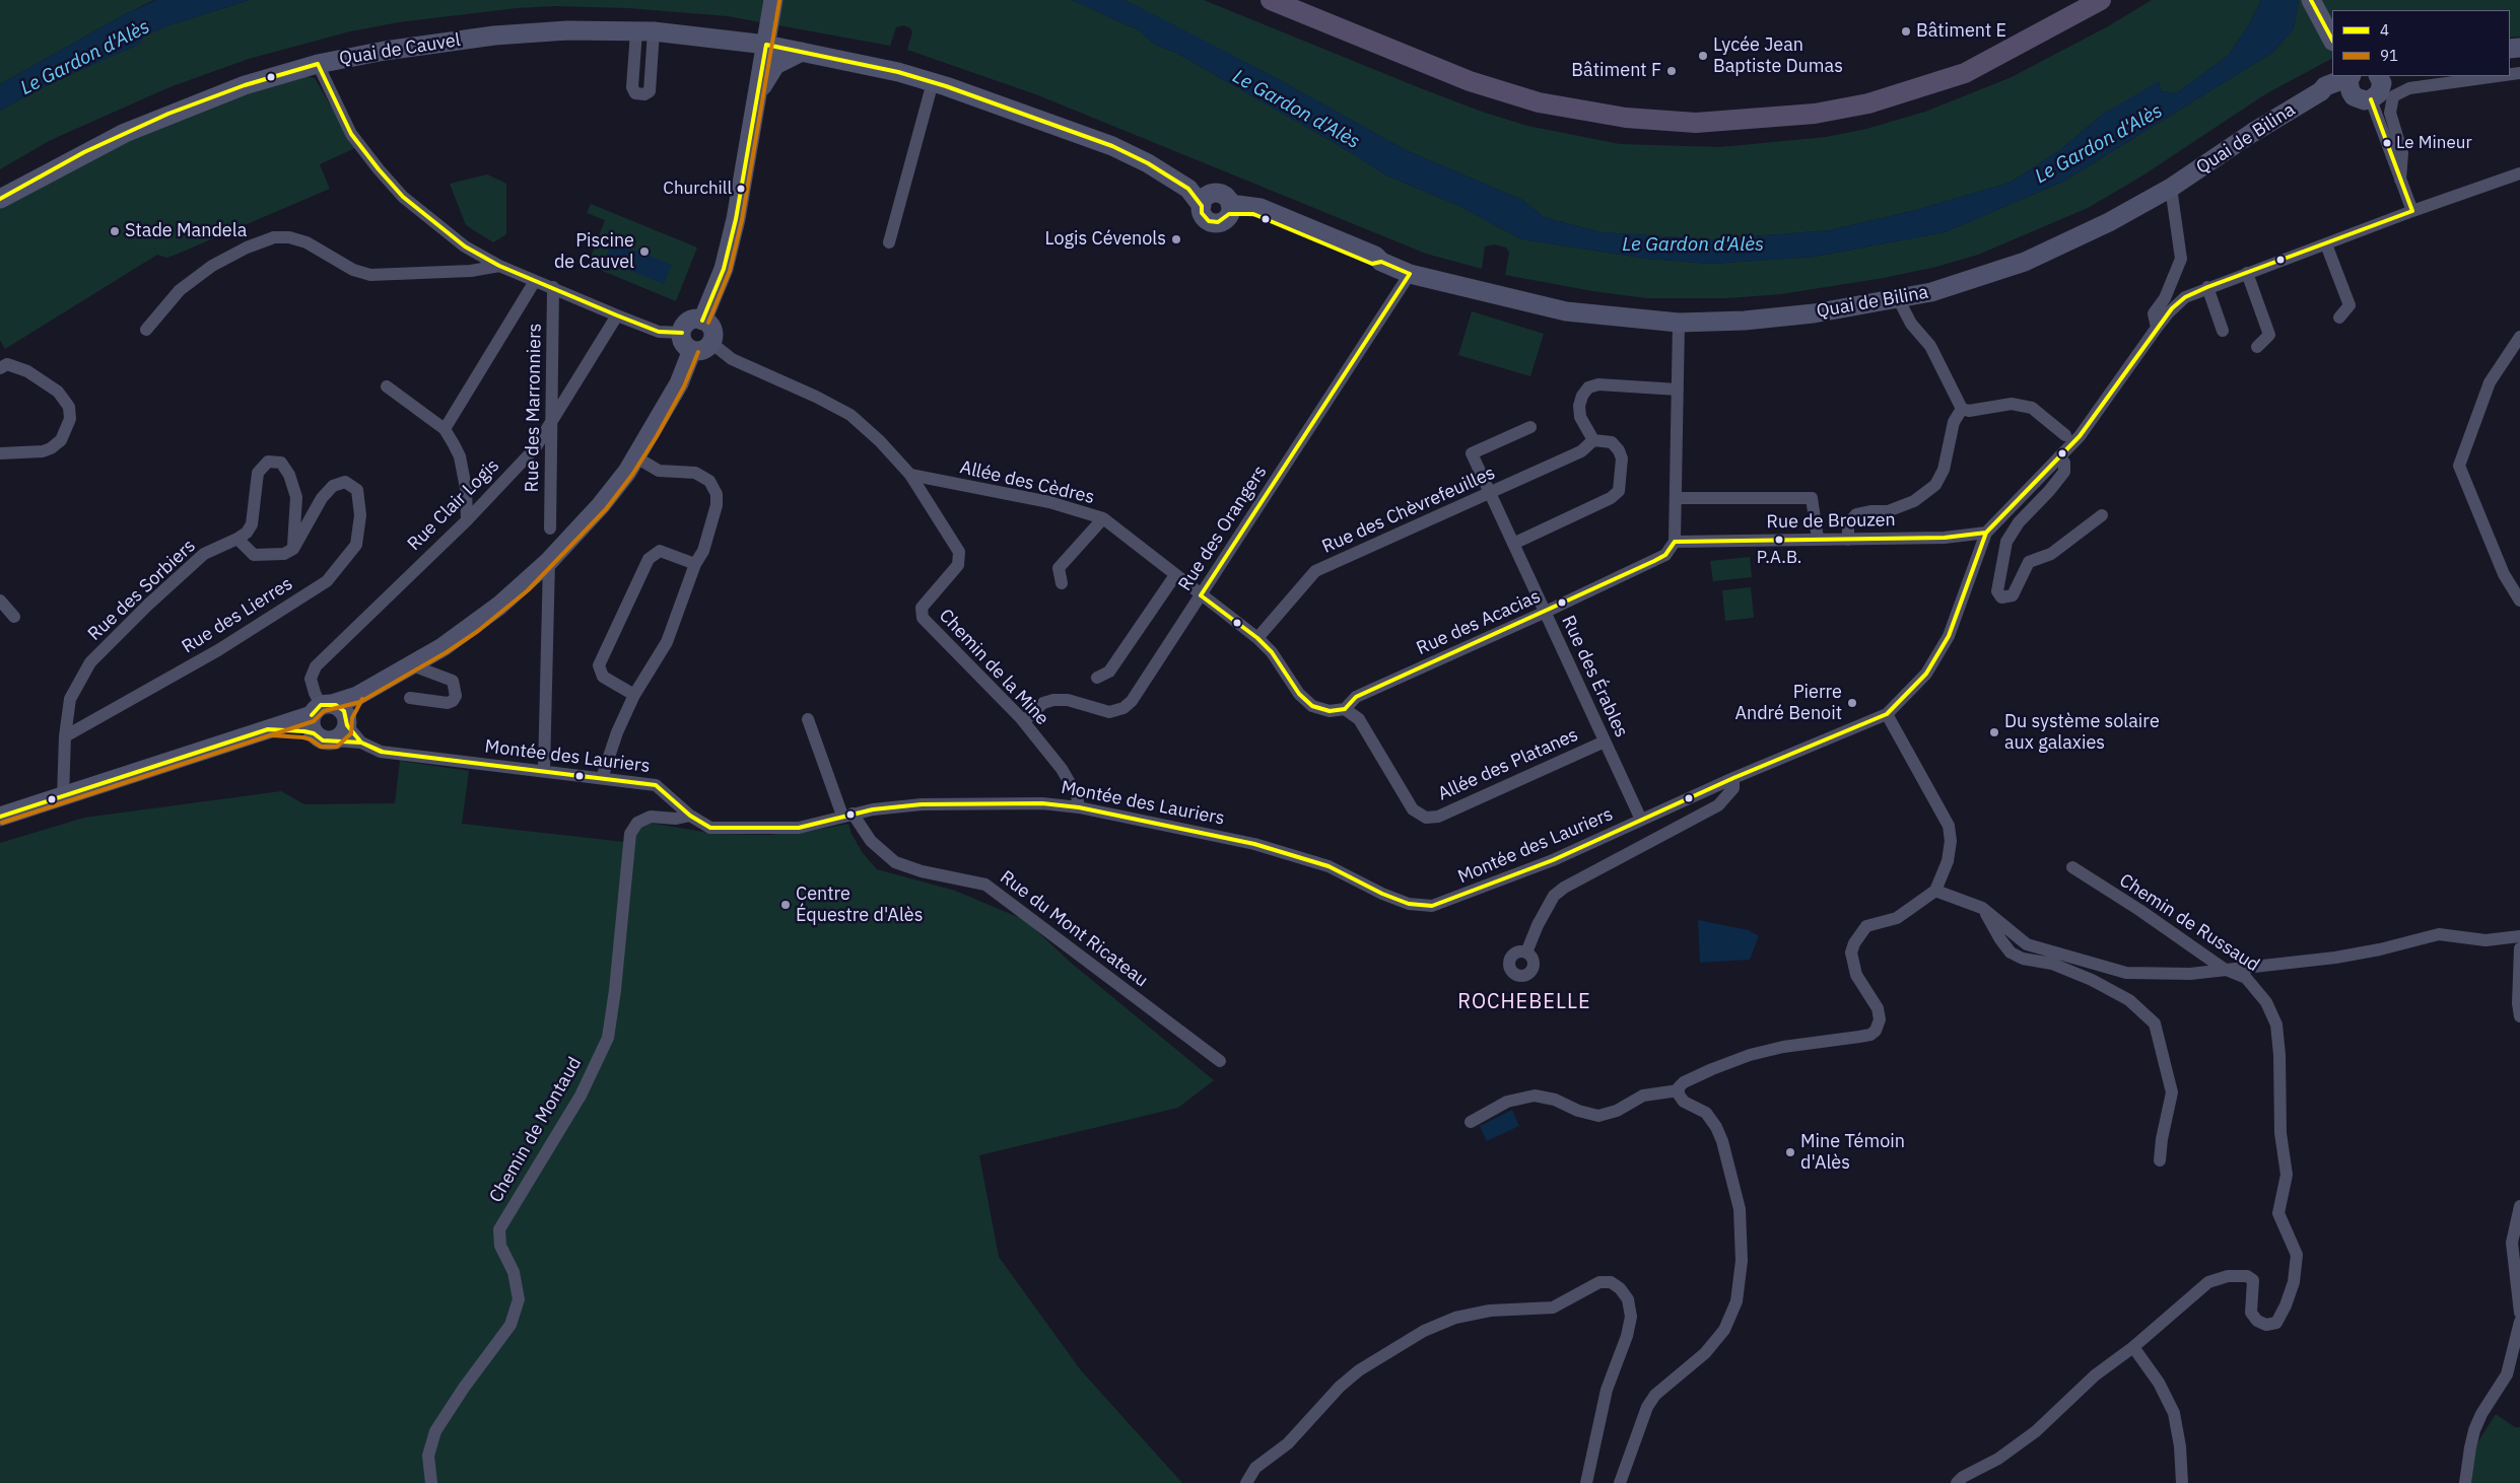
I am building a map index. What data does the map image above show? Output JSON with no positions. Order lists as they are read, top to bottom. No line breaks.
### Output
{"streets":{"main road":["Quai de Cauvel","Quai de Bilina"],"street":["Rue des Marronniers","Allée des Cèdres","Rue Clair Logis","Rue des Chèvrefeuilles","Rue de Brouzen","Rue des Orangers","Rue des Sorbiers","Rue des Lierres","Rue des Acacias","Chemin de la Mine","Rue des Érables","Montée des Lauriers","Allée des Platanes","Chemin de Russaud","Rue du Mont Ricateau","Chemin de Montaud"]},"crossings":[["Quai de Bilina","Rue des Orangers"],["Rue des Marronniers","Rue Clair Logis"],["Allée des Cèdres","Rue des Chèvrefeuilles"],["Allée des Cèdres","Rue des Orangers"],["Allée des Cèdres","Rue des Acacias"],["Allée des Cèdres","Chemin de la Mine"],["Allée des Cèdres","Allée des Platanes"],["Rue des Chèvrefeuilles","Rue des Érables"],["Rue de Brouzen","Rue des Acacias"],["Rue des Orangers","Chemin de la Mine"],["Rue des Sorbiers","Rue des Lierres"],["Rue des Acacias","Rue des Érables"],["Rue des Acacias","Allée des Platanes"],["Chemin de la Mine","Montée des Lauriers"],["Rue des Érables","Montée des Lauriers"],["Rue des Érables","Allée des Platanes"],["Montée des Lauriers","Rue du Mont Ricateau"],["Montée des Lauriers","Chemin de Montaud"]],"districts":["ROCHEBELLE"],"water":["Le Gardon d'Alès"],"places":["Bâtiment E","Lycée Jean Baptiste Dumas","Bâtiment F","Le Mineur","Churchill","Stade Mandela","Logis Cévenols","Piscine de Cauvel","P.A.B.","Pierre André Benoit","Du système solaire aux galaxies","Centre Équestre d'Alès","Mine Témoin d'Alès"],"lines":["transit line 4","transit line 91"],"legend":["4","91"]}
